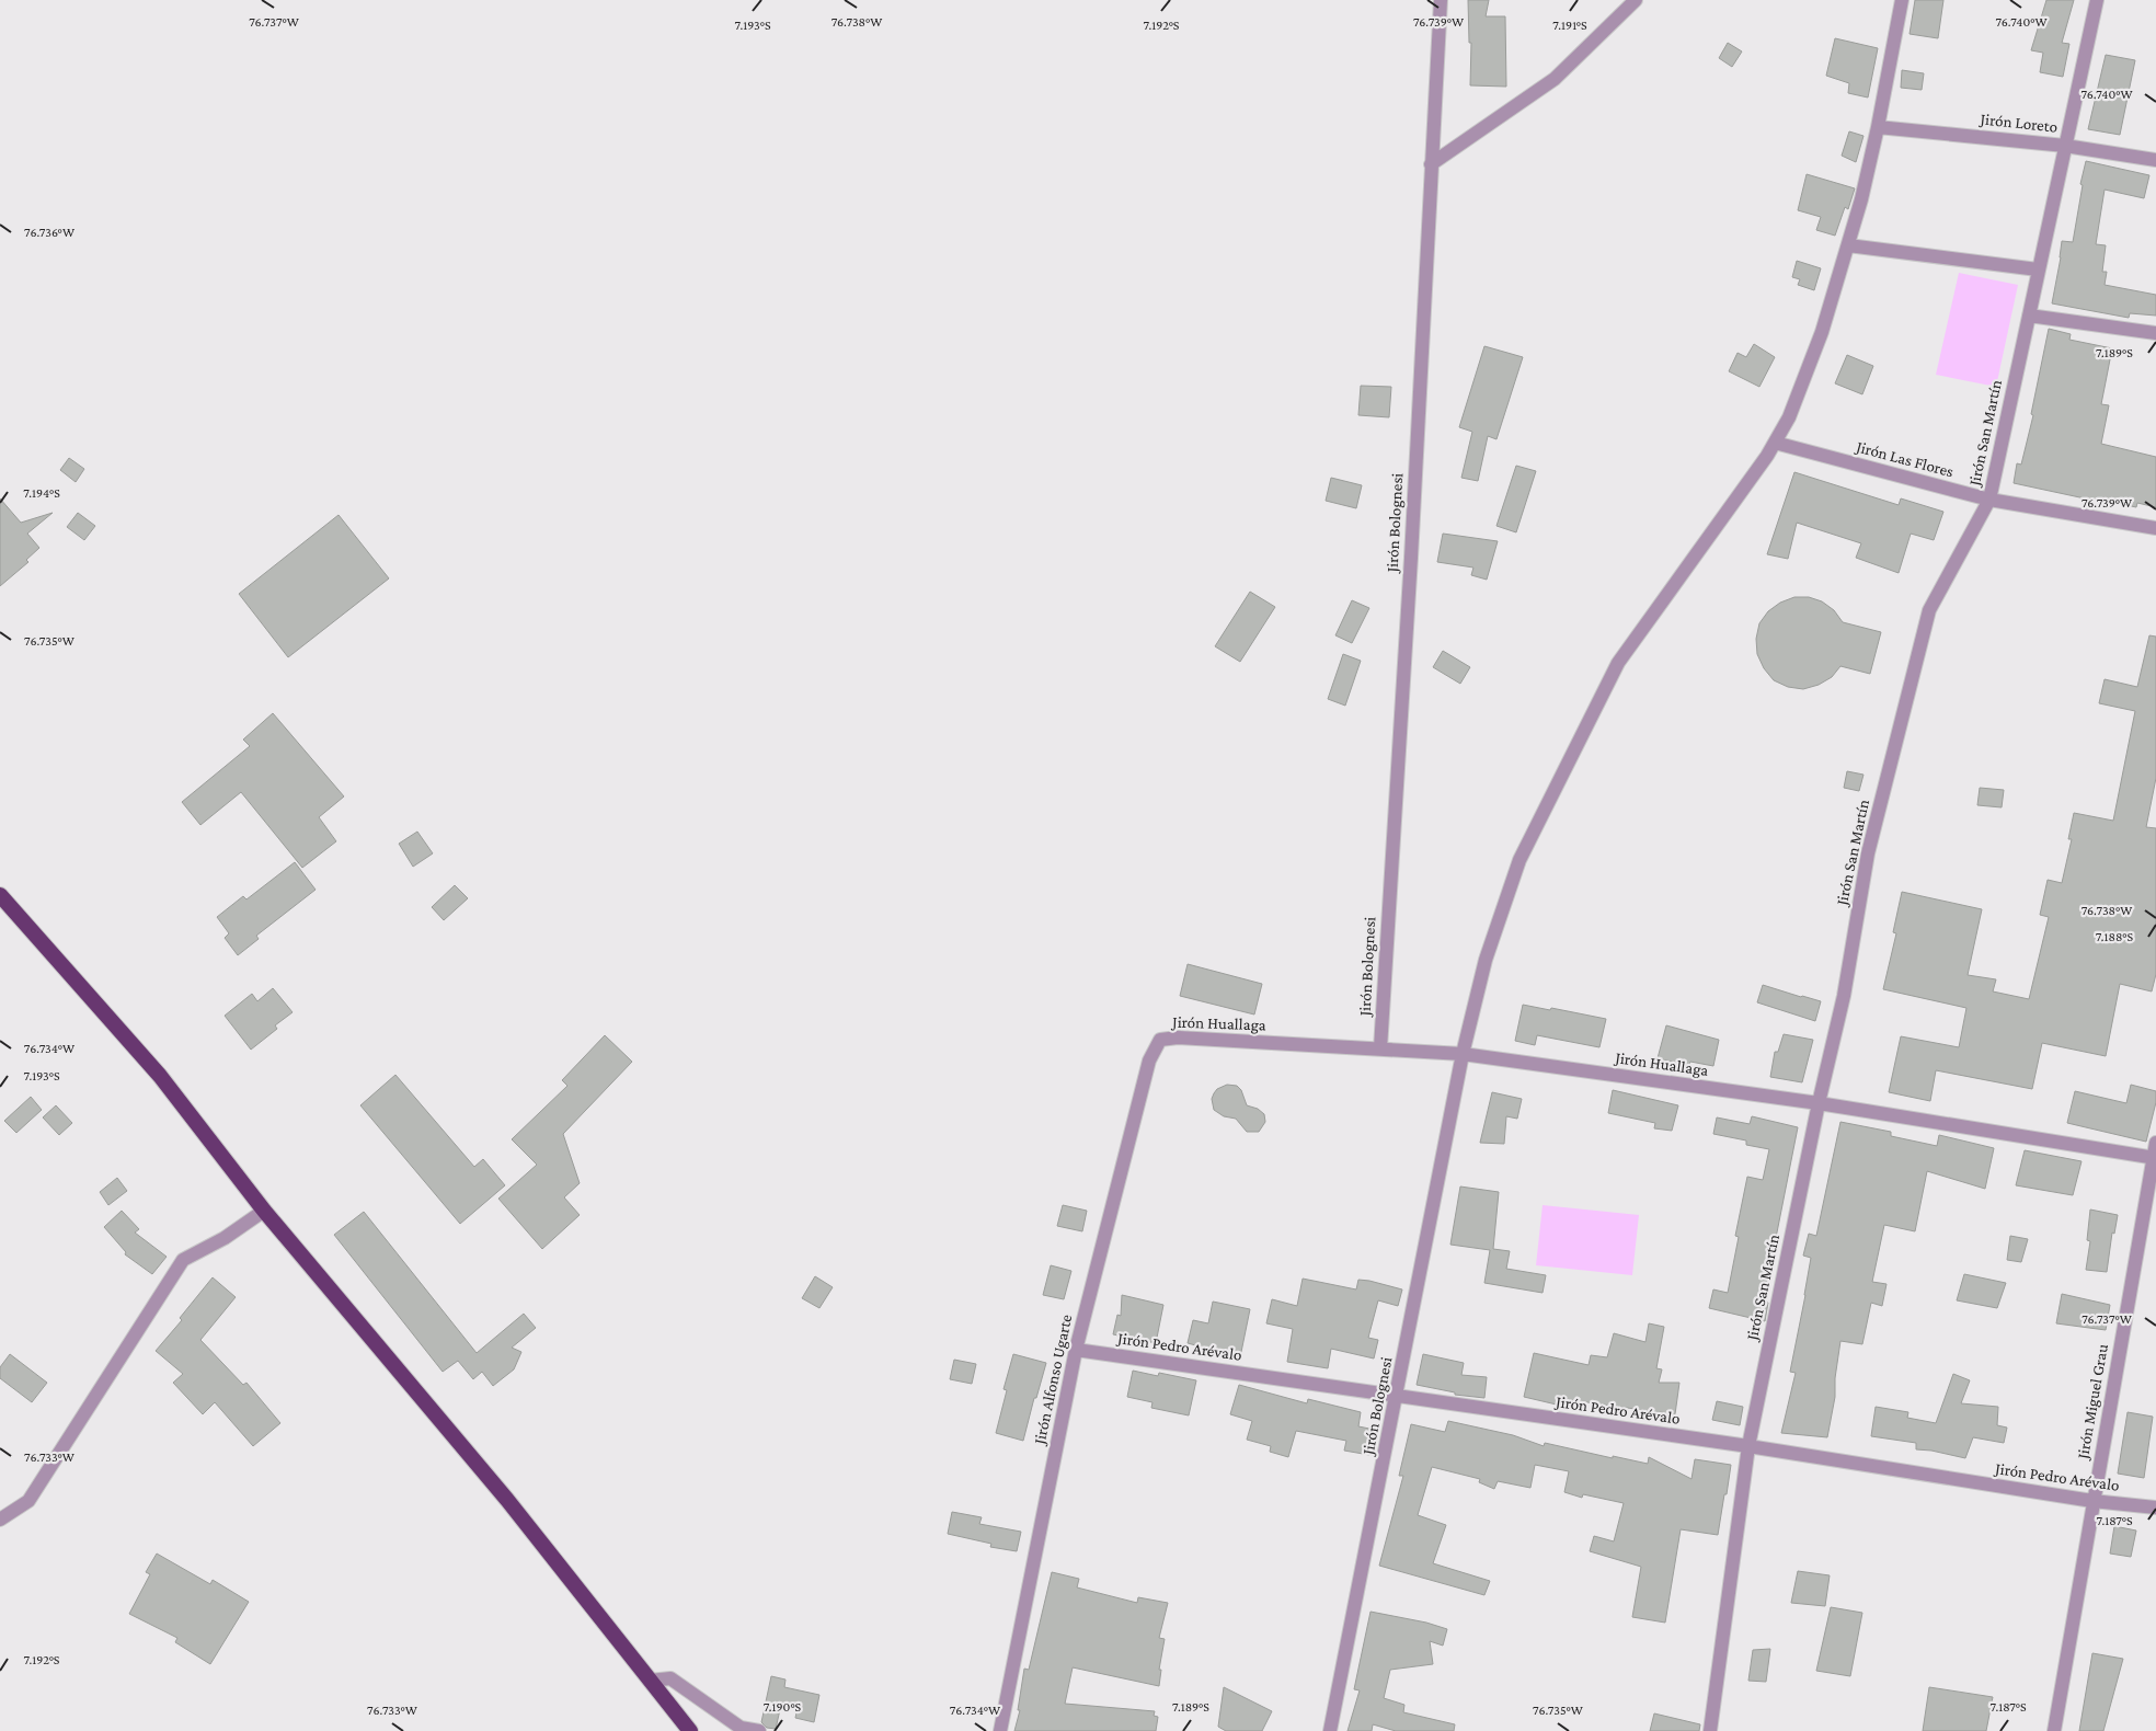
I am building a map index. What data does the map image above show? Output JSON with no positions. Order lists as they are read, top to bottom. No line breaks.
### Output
{"streets":{"street":["Jirón Loreto","Jirón San Martín","Jirón Las Flores","Jirón Bolognesi","Jirón Huallaga","Jirón Pedro Arévalo","Jirón Alfonso Ugarte","Jirón Miguel Grau"]},"crossings":[["Jirón Loreto","Jirón San Martín"],["Jirón Loreto","Jirón Bolognesi"],["Jirón San Martín","Jirón Las Flores"],["Jirón San Martín","Jirón Huallaga"],["Jirón San Martín","Jirón Pedro Arévalo"],["Jirón Las Flores","Jirón Bolognesi"],["Jirón Bolognesi","Jirón Huallaga"],["Jirón Bolognesi","Jirón Pedro Arévalo"],["Jirón Huallaga","Jirón Alfonso Ugarte"],["Jirón Huallaga","Jirón Miguel Grau"],["Jirón Pedro Arévalo","Jirón Alfonso Ugarte"],["Jirón Pedro Arévalo","Jirón Miguel Grau"]],"coordinates":["76.740°W","76.737°W","76.738°W","76.739°W","7.193°S","7.192°S","7.191°S","76.736°W","7.189°S","7.194°S","76.735°W","7.188°S","76.734°W","76.733°W","7.187°S","7.190°S"]}
